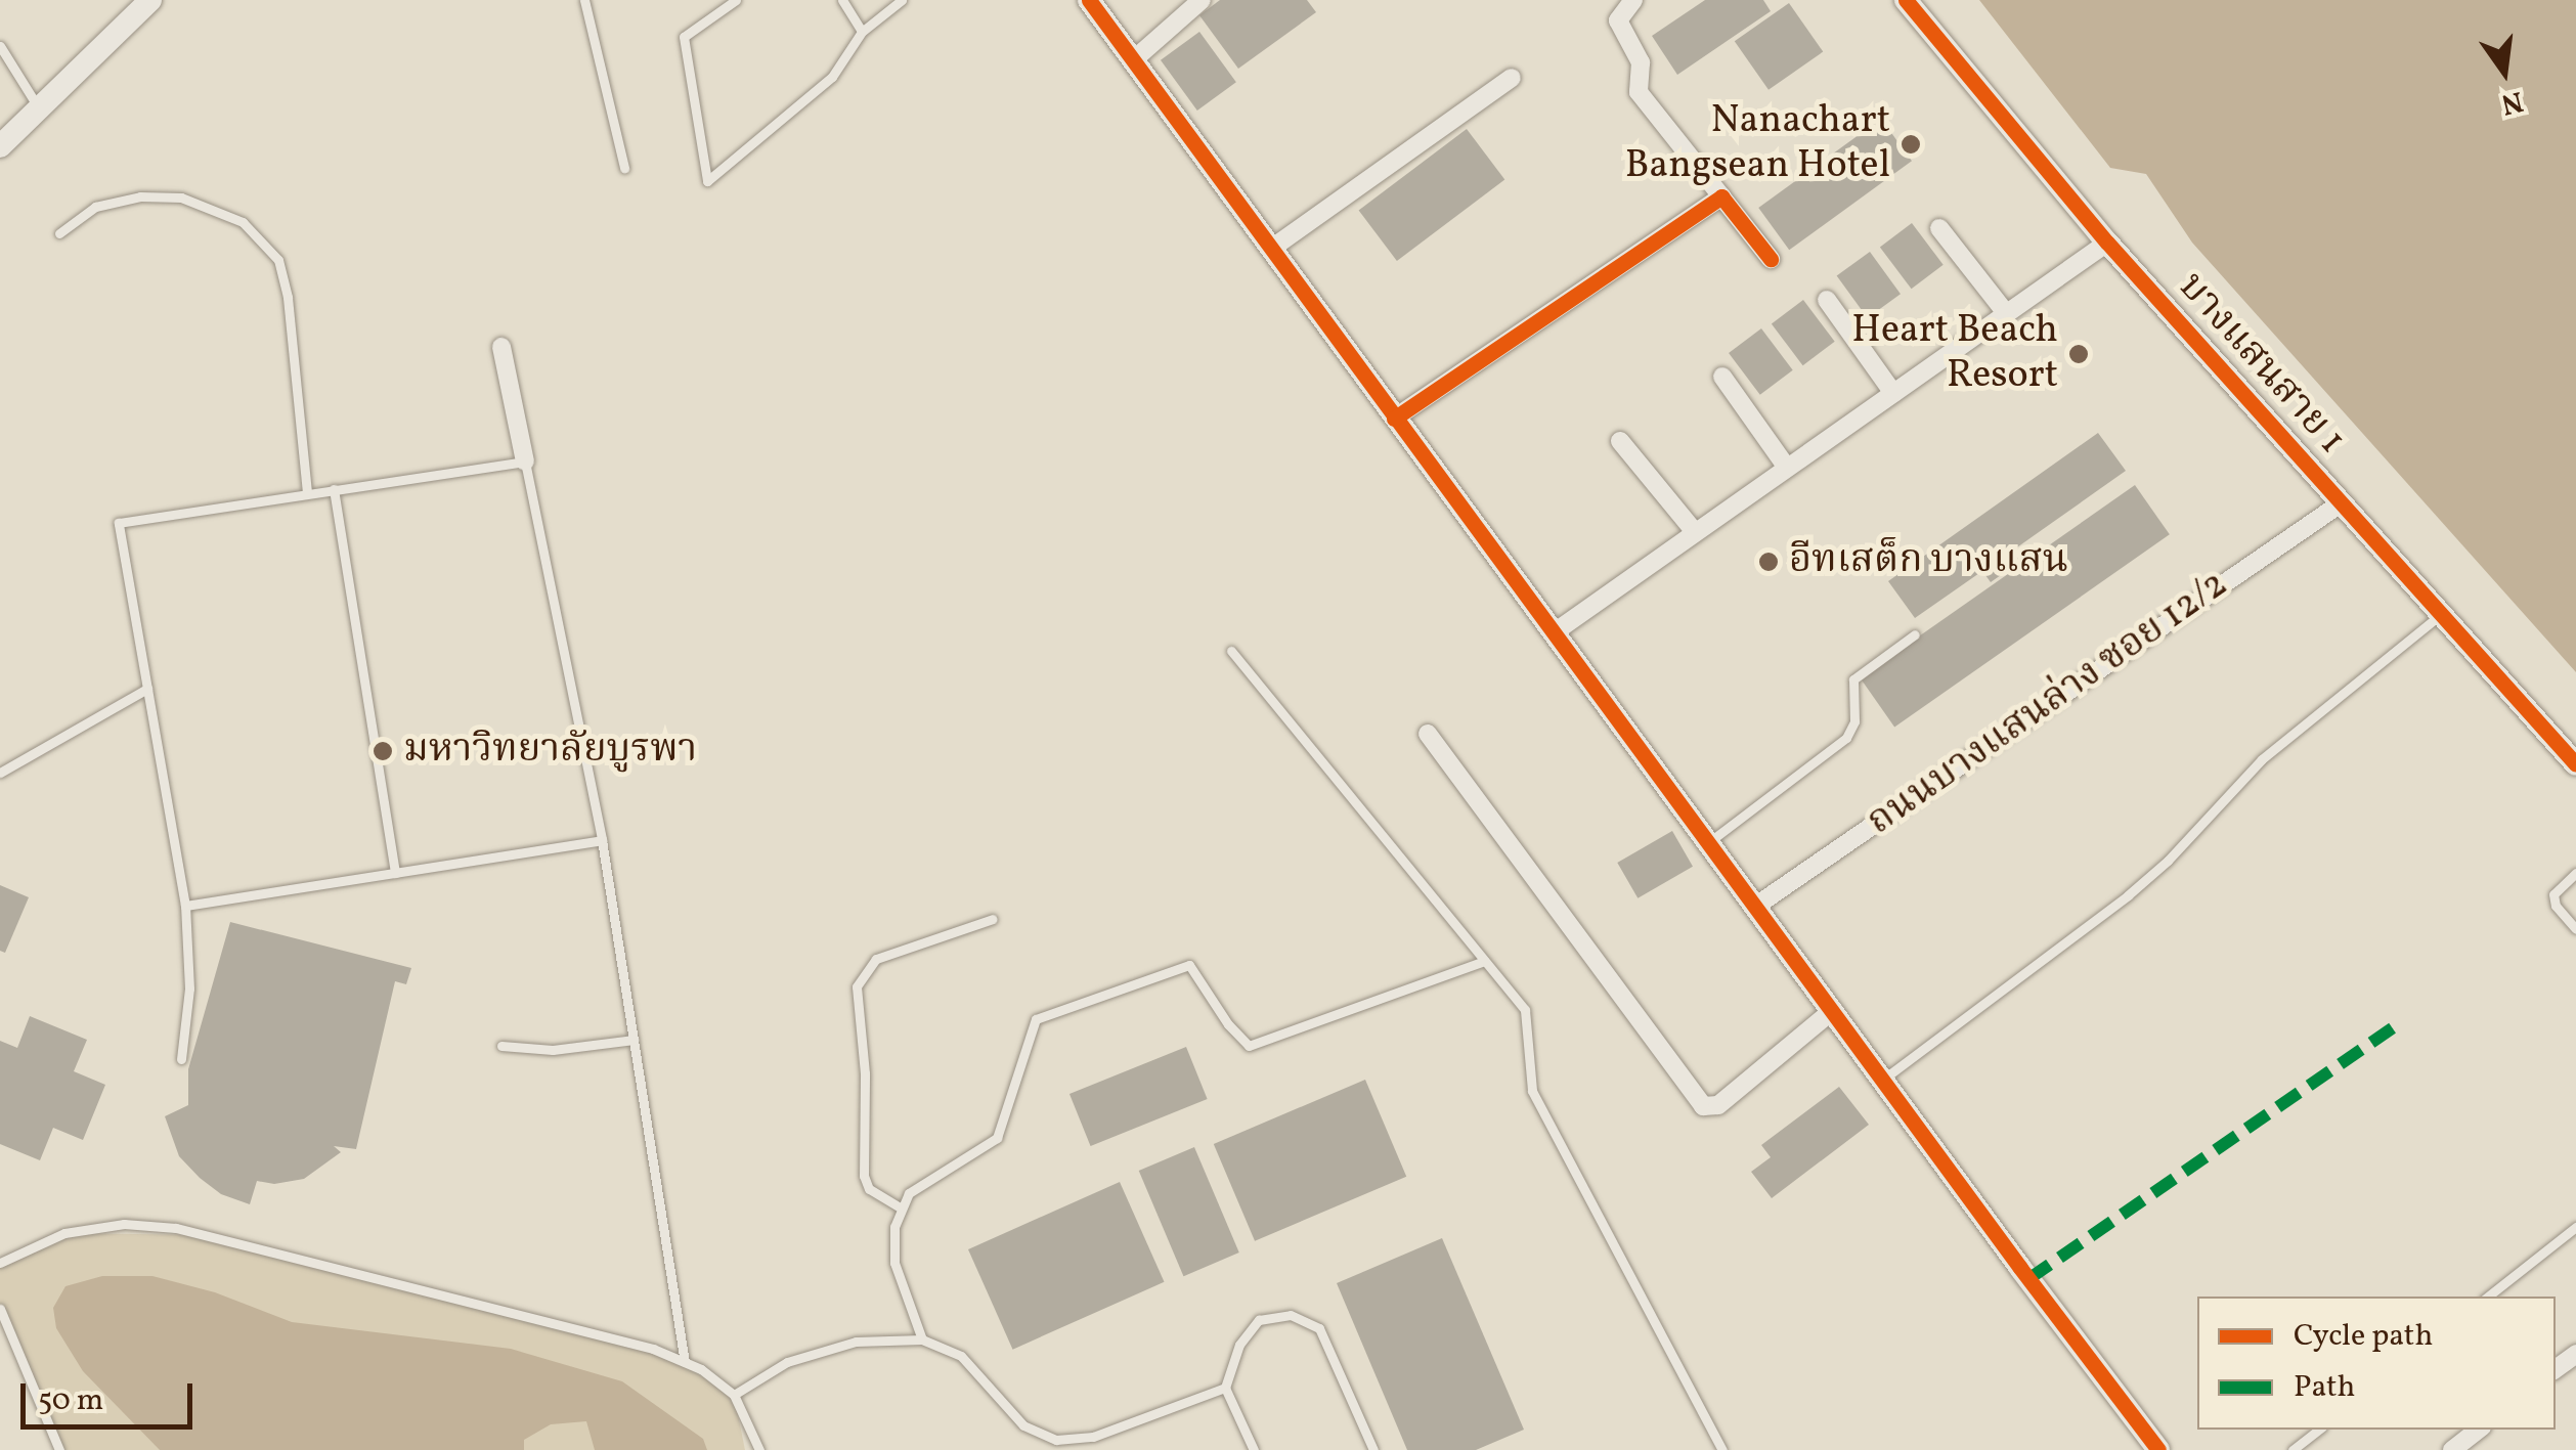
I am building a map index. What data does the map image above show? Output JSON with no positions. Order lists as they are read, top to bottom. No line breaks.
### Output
{"streets":{"street":["บางแสนสาย 1","ถนนบางแสนล่าง ซอย 12/2"]},"crossings":[["บางแสนสาย 1","ถนนบางแสนล่าง ซอย 12/2"]],"places":["Nanachart Bangsean Hotel","Heart Beach Resort","อีทเสต็ก บางแสน","มหาวิทยาลัยบูรพา"],"legend":["Cycle path","Path"],"scale_bar":"50 m","north":"bottom"}
